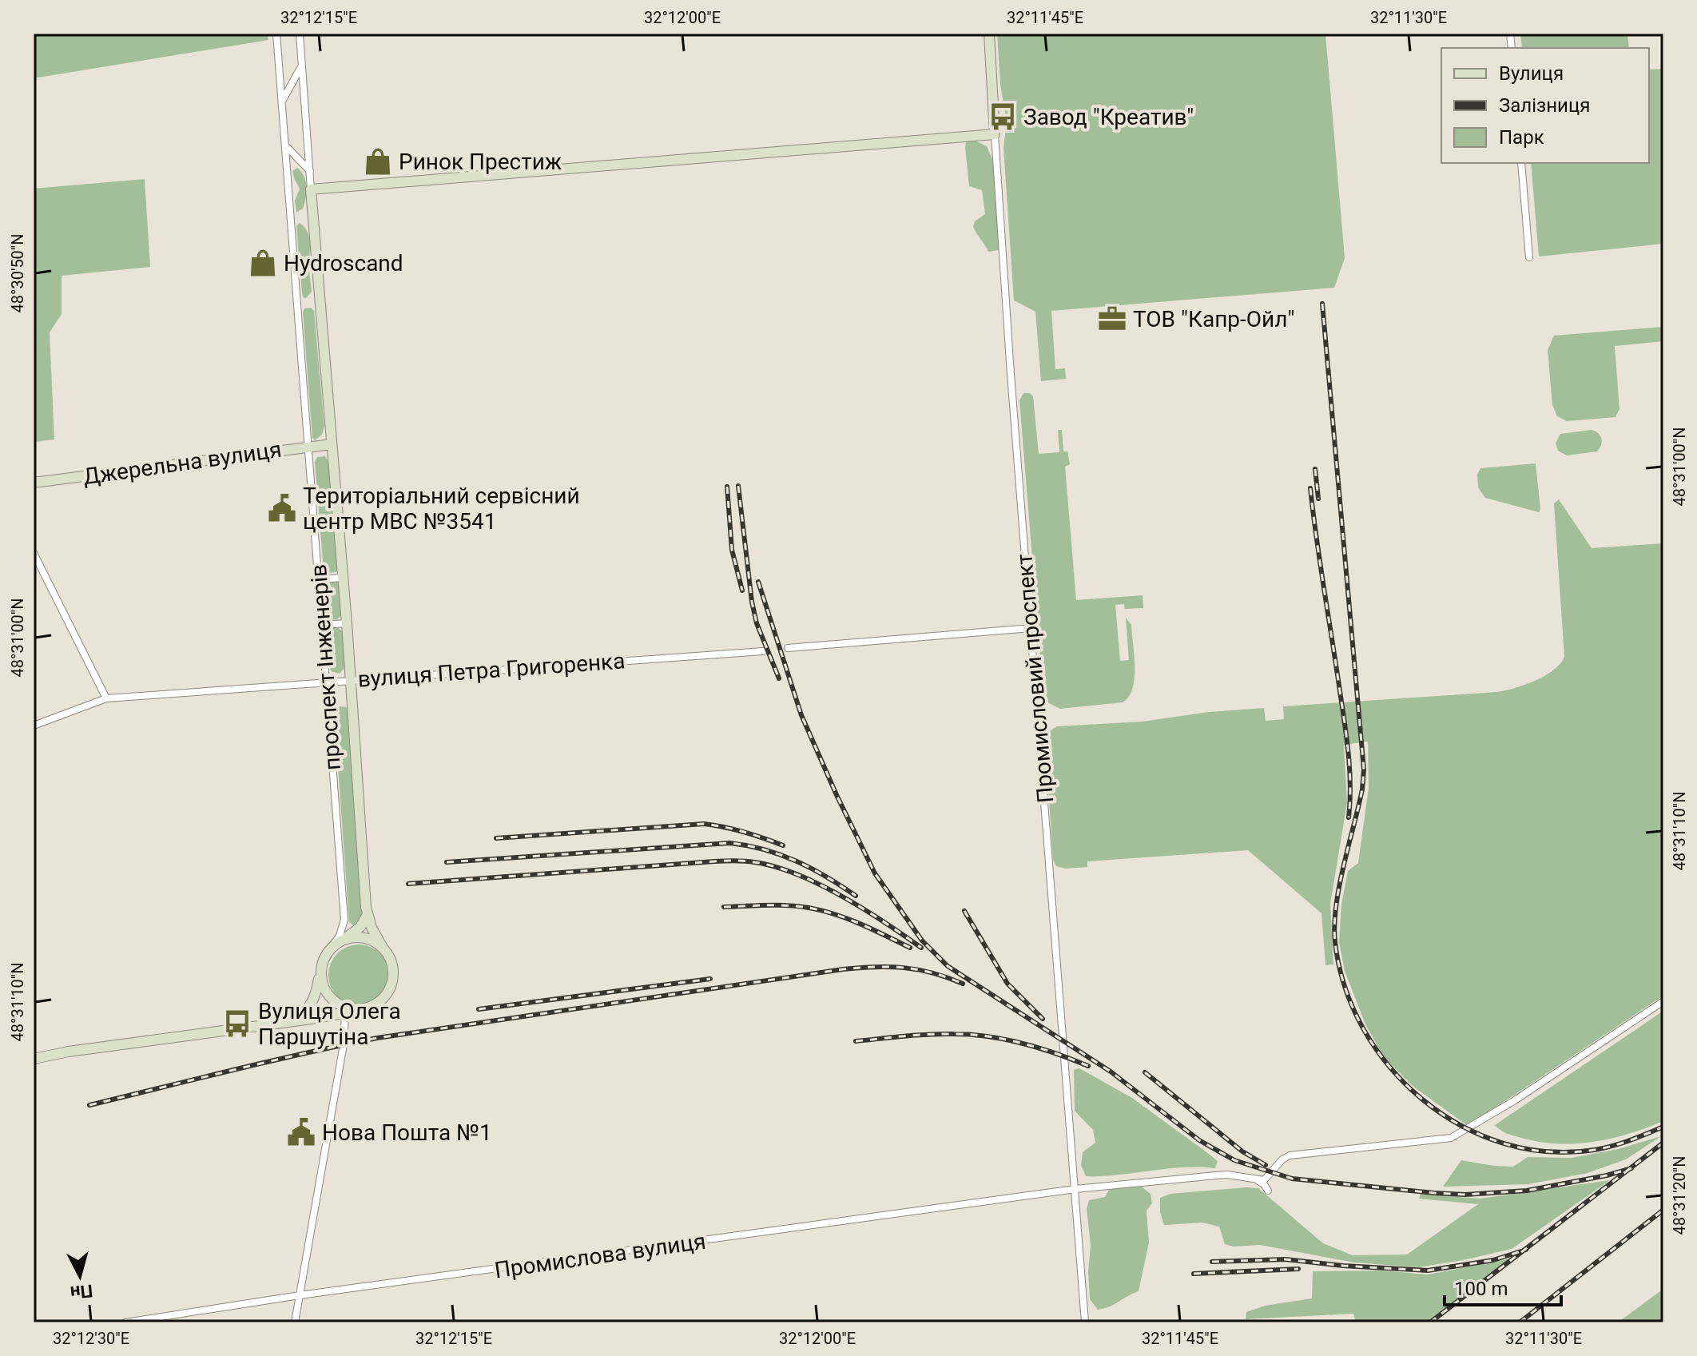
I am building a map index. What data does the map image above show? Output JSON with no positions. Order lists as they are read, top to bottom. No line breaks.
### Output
{"streets":{"street":["Джерельна вулиця","проспект Інженерів","вулиця Петра Григоренка","Промисловий проспект","Промислова вулиця"]},"crossings":[["Джерельна вулиця","проспект Інженерів"],["проспект Інженерів","вулиця Петра Григоренка"],["Промисловий проспект","Промислова вулиця"]],"places":{"bus stop":["Завод \"Креатив\"","Вулиця Олега Паршутіна"],"shop":["Ринок Престиж","Hydroscand"],"office":["ТОВ \"Капр-Ойл\""],"public building":["Територіальний сервісний центр МВС №3541","Нова Пошта №1"]},"legend":["Вулиця","Залізниця","Парк"],"scale_bar":"100 m","north":"bottom","coordinates":["32°12'15\"E","32°12'00\"E","32°11'45\"E","32°11'30\"E","48°30'50\"N","48°31'00\"N","48°31'10\"N","48°31'20\"N","32°12'30\"E"]}
